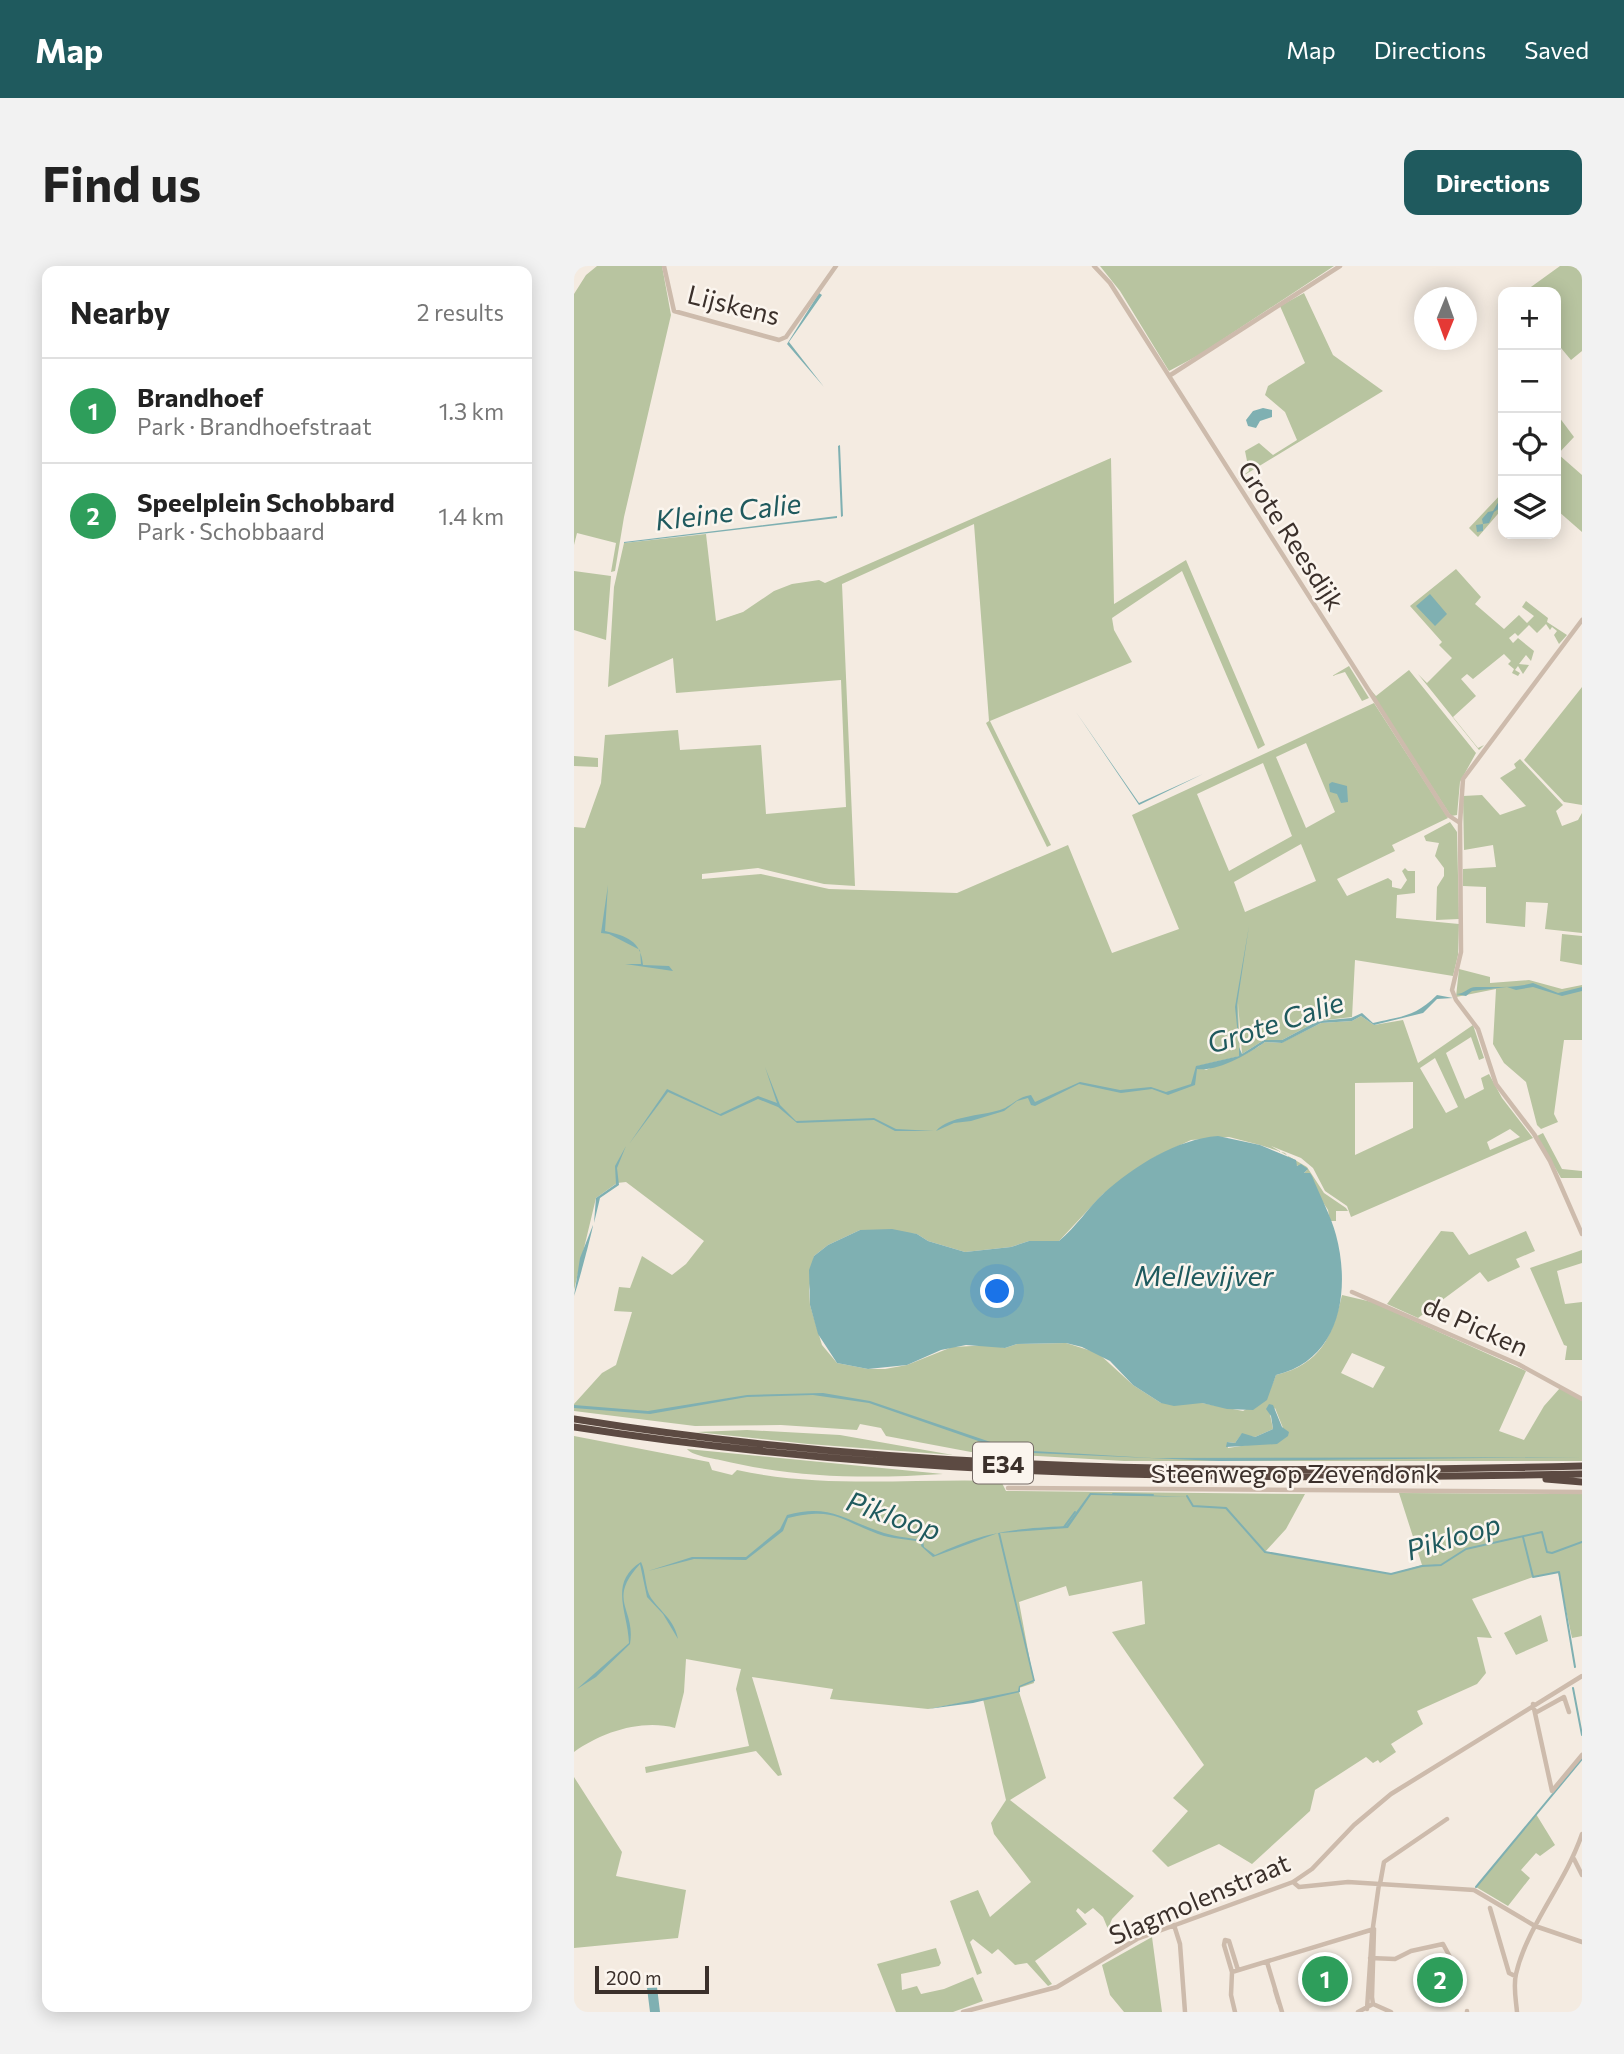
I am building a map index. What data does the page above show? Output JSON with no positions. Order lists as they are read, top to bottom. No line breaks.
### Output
{"streets":{"highway":["E34"],"street":["Lijskens","Grote Reesdijk","de Picken","Steenweg op Zevendonk","Slagmolenstraat"]},"water":["Kleine Calie","Grote Calie","Mellevijver","Pikloop"],"scale_bar":"200 m","north":"bottom","page":{"header":"Map","nav":["Map","Directions","Saved"],"buttons":"Directions","title":"Find us","heading":["Nearby","2 results"],"map_buttons":["+","−"],"list":[{"mark":"1","name":"Brandhoef","note":"Park · Brandhoefstraat","value":"1.3 km"},{"mark":"2","name":"Speelplein Schobbard","note":"Park · Schobbaard","value":"1.4 km"}],"pins":["1","2"],"scale":"200 m"}}
